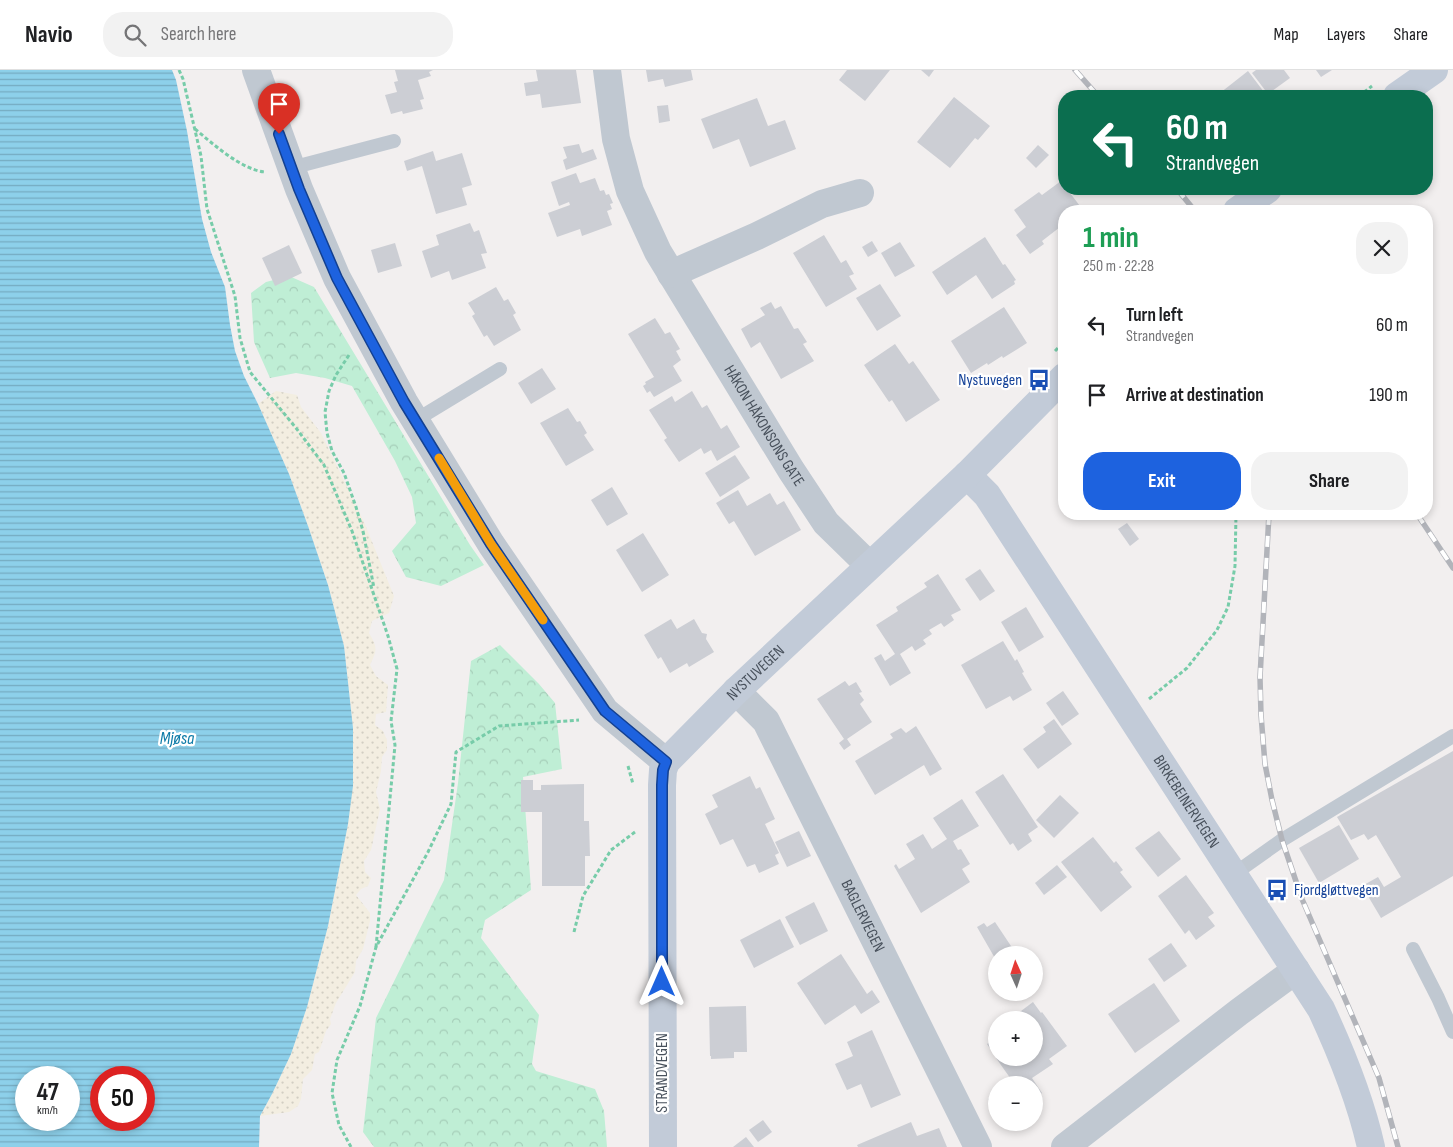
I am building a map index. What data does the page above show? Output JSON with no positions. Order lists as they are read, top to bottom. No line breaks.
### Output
{"streets":{"main road":["NYSTUVEGEN","BIRKEBEINERVEGEN","STRANDVEGEN"],"street":["HÅKON HÅKONSONS GATE","BAGLERVEGEN"]},"crossings":[["HÅKON HÅKONSONS GATE","NYSTUVEGEN"],["NYSTUVEGEN","BIRKEBEINERVEGEN"],["NYSTUVEGEN","BAGLERVEGEN"],["NYSTUVEGEN","STRANDVEGEN"]],"water":["Mjøsa"],"places":{"bus stop":["Nystuvegen","Fjordgløttvegen"]},"north":"top","page":{"header":"Navio","search":"Search here","nav":["Map","Layers","Share"],"turn":["60 m","Strandvegen"],"heading":["1 min","250 m · 22:28"],"list":[{"name":"Turn left","note":"Strandvegen","value":"60 m"},{"name":"Arrive at destination","value":"190 m"}],"buttons":["Exit","Share"],"map_buttons":["+","−"],"speed":"47 km/h","limit":"50"}}
